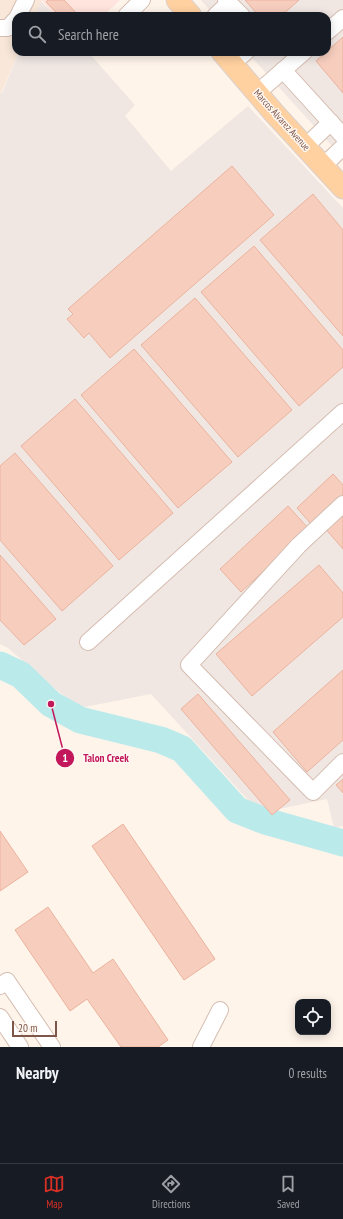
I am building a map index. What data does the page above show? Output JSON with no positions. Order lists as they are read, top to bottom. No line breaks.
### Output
{"streets":{"main road":["Marcos Alvarez Avenue"]},"places":["Talon Creek"],"scale_bar":"20 m","page":{"search":"Search here","scale":"20 m","heading":["Nearby","0 results"],"nav":["Map","Directions","Saved"]}}
